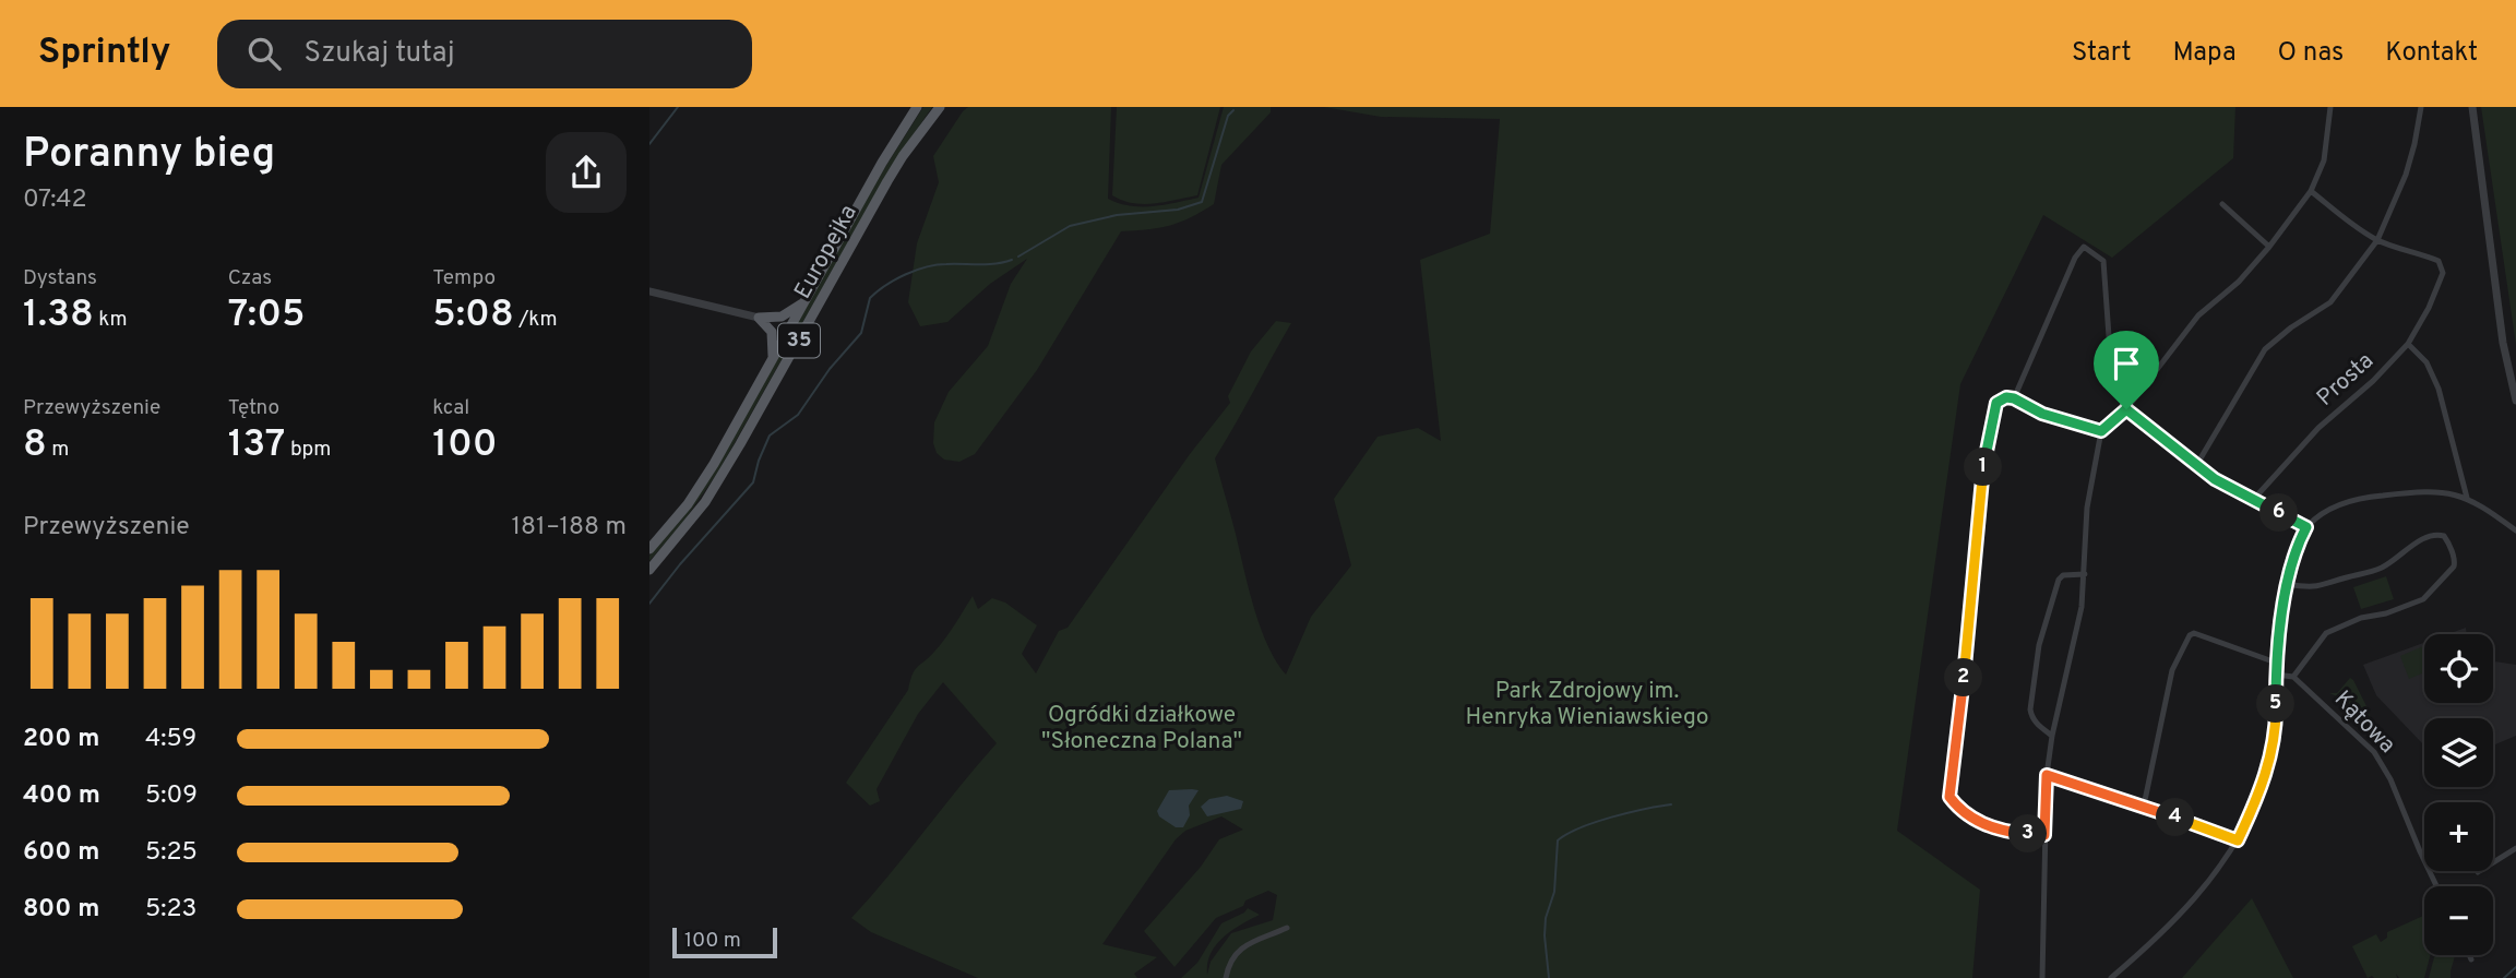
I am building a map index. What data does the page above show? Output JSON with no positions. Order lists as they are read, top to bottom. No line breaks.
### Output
{"streets":{"main road":["Europejka","35"],"street":["Prosta","Kątowa"]},"parks":["Park Zdrojowy im. Henryka Wieniawskiego","Ogródki działkowe \"Słoneczna Polana\""],"scale_bar":"100 m","page":{"header":"Sprintly","search":"Szukaj tutaj","nav":["Start","Mapa","O nas","Kontakt"],"heading":["Poranny bieg","07:42"],"stats":[["Dystans","1.38 km"],["Czas","7:05"],["Tempo","5:08 /km"],["Przewyższenie","8 m"],["Tętno","137 bpm"],["kcal","100"]],"pins":["1","6","2","5","4","3"],"chart":["Przewyższenie","181–188 m"],"map_buttons":["+","−"],"list":[{"name":"200 m","note":"4:59"},{"name":"400 m","note":"5:09"},{"name":"600 m","note":"5:25"},{"name":"800 m","note":"5:23"}],"scale":"100 m"}}
